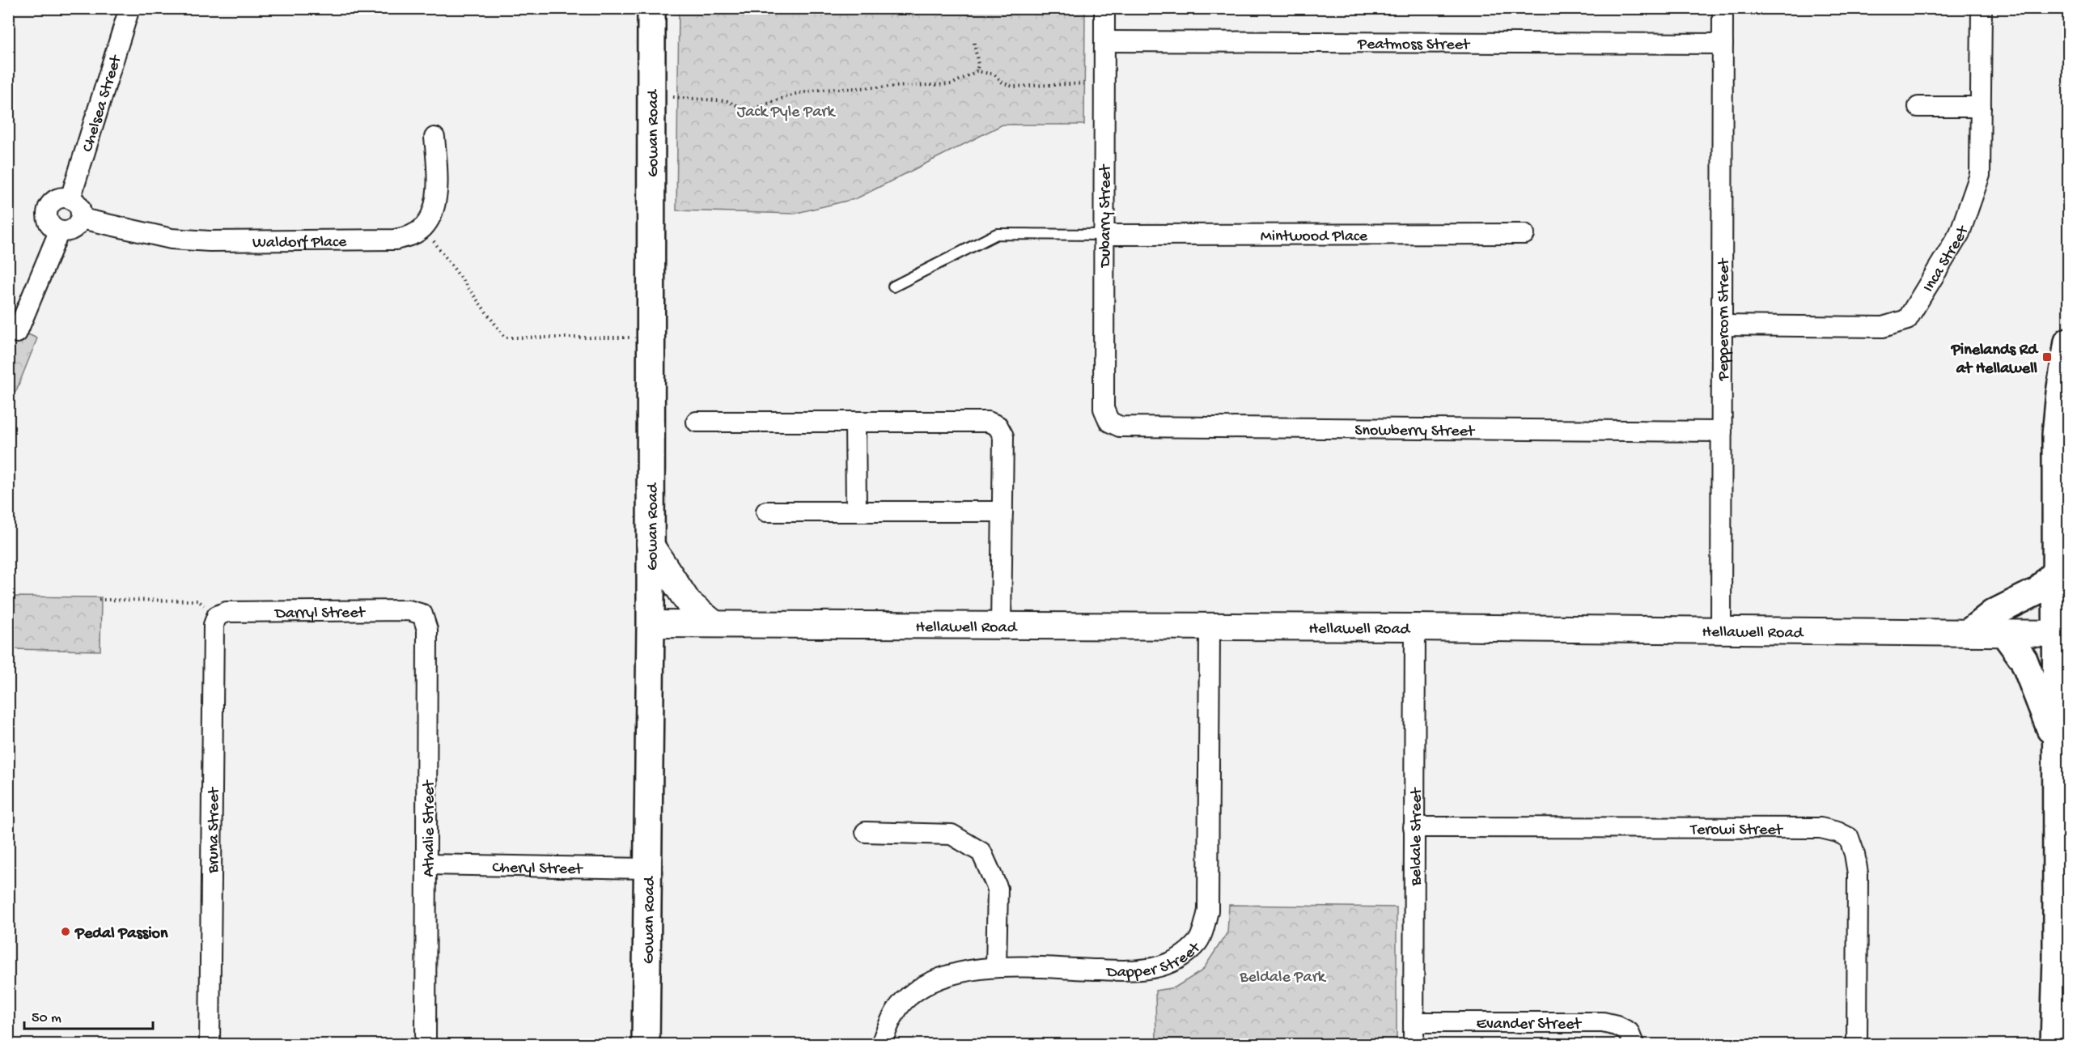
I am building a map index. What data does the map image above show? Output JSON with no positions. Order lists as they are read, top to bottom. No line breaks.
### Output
{"streets":{"main road":["Gowan Road"],"street":["Peatmoss Street","Chelsea Street","Dubarry Street","Mintwood Place","Waldorf Place","Inca Street","Peppercorn Street","Snowberry Street","Darryl Street","Hellawell Road","Terowi Street","Athalie Street","Bruna Street","Beldale Street","Cheryl Street","Dapper Street","Evander Street"]},"crossings":[["Peatmoss Street","Dubarry Street"],["Peatmoss Street","Peppercorn Street"],["Chelsea Street","Waldorf Place"],["Gowan Road","Hellawell Road"],["Gowan Road","Cheryl Street"],["Dubarry Street","Mintwood Place"],["Dubarry Street","Snowberry Street"],["Inca Street","Peppercorn Street"],["Peppercorn Street","Snowberry Street"],["Peppercorn Street","Hellawell Road"],["Darryl Street","Athalie Street"],["Darryl Street","Bruna Street"],["Hellawell Road","Beldale Street"],["Hellawell Road","Dapper Street"],["Terowi Street","Beldale Street"],["Athalie Street","Cheryl Street"],["Beldale Street","Evander Street"]],"parks":["Jack Pyle Park","Beldale Park"],"places":{"transit":["Pinelands Rd at Hellawell"],"other":["Pedal Passion"]},"scale_bar":"50 m"}
